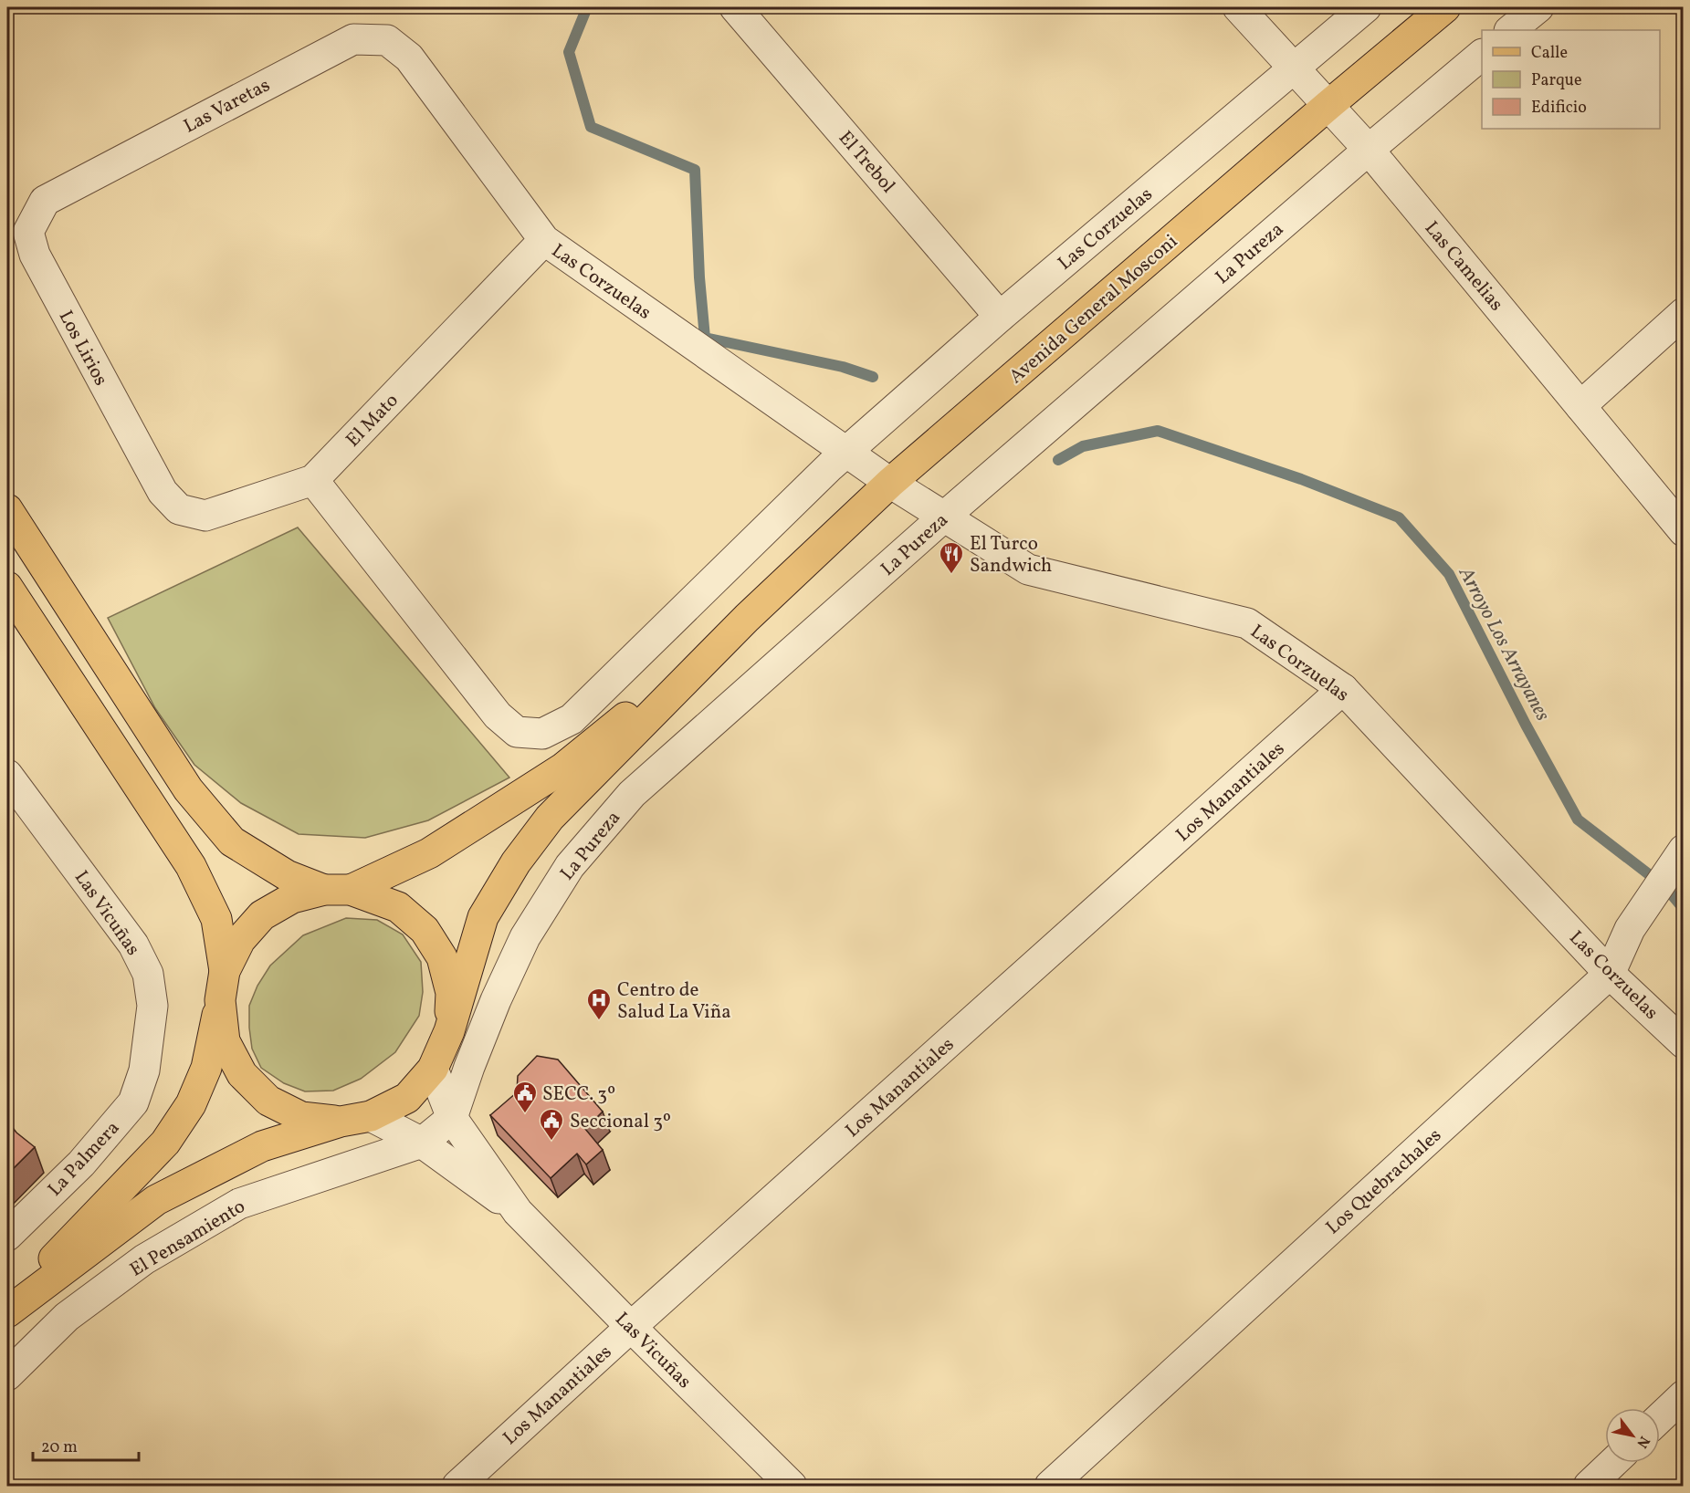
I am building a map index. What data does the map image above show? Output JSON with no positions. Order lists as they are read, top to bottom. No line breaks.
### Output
{"streets":{"main road":["Avenida General Mosconi"],"street":["Las Varetas","El Trebol","Las Corzuelas","La Pureza","Las Camelias","Los Lirios","El Mato","Los Manantiales","Las Vicuñas","La Palmera","Los Quebrachales","El Pensamiento"]},"crossings":[["Las Varetas","Las Corzuelas"],["Las Varetas","Los Lirios"],["El Trebol","Las Corzuelas"],["Las Corzuelas","La Pureza"],["Las Corzuelas","Las Camelias"],["Las Corzuelas","Avenida General Mosconi"],["Las Corzuelas","El Mato"],["Las Corzuelas","Los Manantiales"],["Las Corzuelas","Los Quebrachales"],["La Pureza","Las Camelias"],["La Pureza","Las Vicuñas"],["La Pureza","El Pensamiento"],["Las Camelias","Avenida General Mosconi"],["Los Lirios","El Mato"],["Los Manantiales","Las Vicuñas"],["Las Vicuñas","La Palmera"],["Las Vicuñas","El Pensamiento"]],"water":["Arroyo Los Arrayanes"],"places":{"restaurant":["El Turco Sandwich"],"hospital":["Centro de Salud La Viña"],"public building":["SECC. 3º","Seccional 3º"]},"legend":["Calle","Parque","Edificio"],"scale_bar":"20 m","north":"bottom right"}
